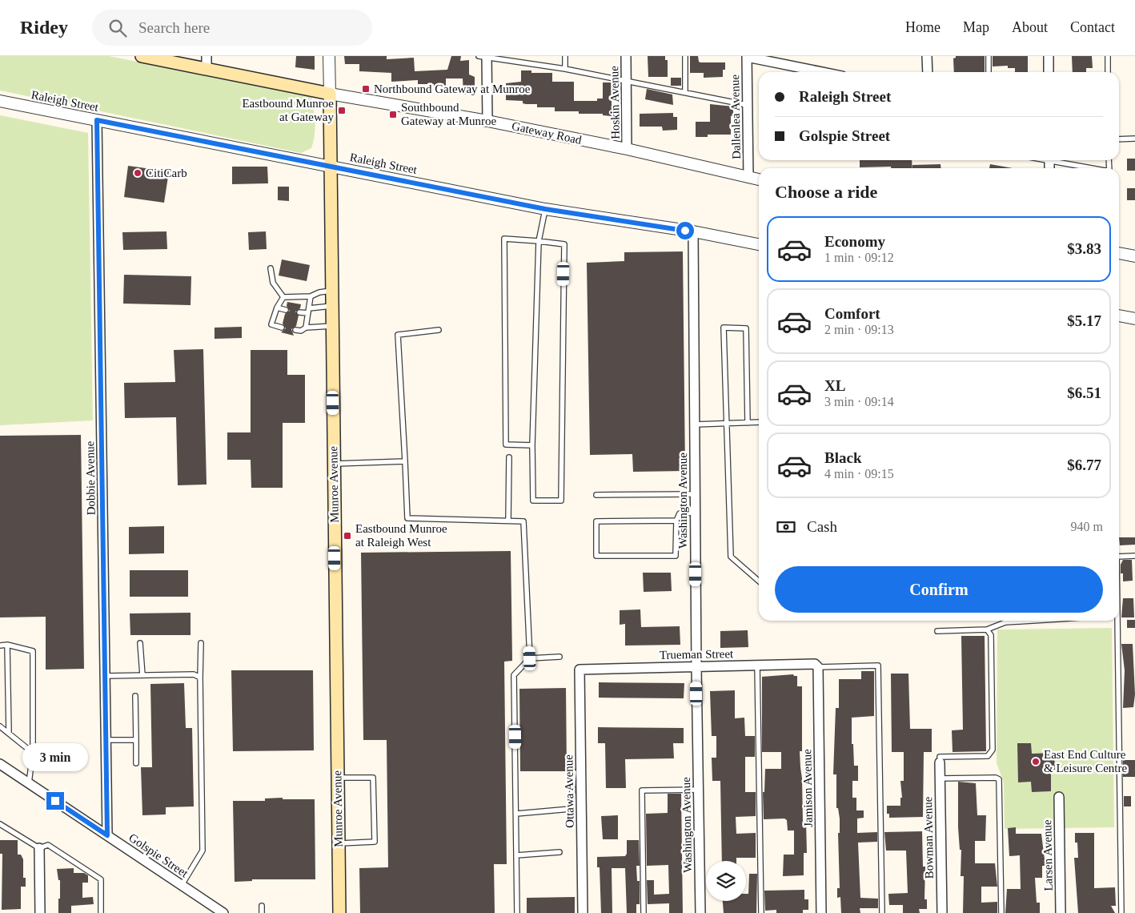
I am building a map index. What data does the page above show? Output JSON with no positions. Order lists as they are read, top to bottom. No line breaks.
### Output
{"streets":{"main road":["Gateway Road","Munroe Avenue"],"street":["Raleigh Street","Hoskin Avenue","Dallenlea Avenue","Dobbie Avenue","Washington Avenue","Trueman Street","Jamison Avenue","Ottawa Avenue","Bowman Avenue","Golspie Street","Larsen Avenue"]},"crossings":[["Raleigh Street","Dobbie Avenue"],["Raleigh Street","Munroe Avenue"],["Raleigh Street","Washington Avenue"],["Hoskin Avenue","Gateway Road"],["Dallenlea Avenue","Gateway Road"],["Gateway Road","Munroe Avenue"],["Dobbie Avenue","Golspie Street"],["Washington Avenue","Trueman Street"],["Trueman Street","Jamison Avenue"],["Trueman Street","Ottawa Avenue"]],"places":{"transit":["Northbound Gateway at Munroe","Eastbound Munroe at Gateway","Southbound Gateway at Munroe","Eastbound Munroe at Raleigh West"],"other":["CitiCarb","East End Culture & Leisure Centre"]},"page":{"header":"Ridey","search":"Search here","nav":["Home","Map","About","Contact"],"banner":["Raleigh Street","Golspie Street"],"heading":"Choose a ride","list":[{"name":"Economy","note":"1 min · 09:12","value":"$3.83"},{"name":"Comfort","note":"2 min · 09:13","value":"$5.17"},{"name":"XL","note":"3 min · 09:14","value":"$6.51"},{"name":"Black","note":"4 min · 09:15","value":"$6.77"}],"pay":["Cash","940 m"],"buttons":"Confirm","bubble":"3 min"}}
